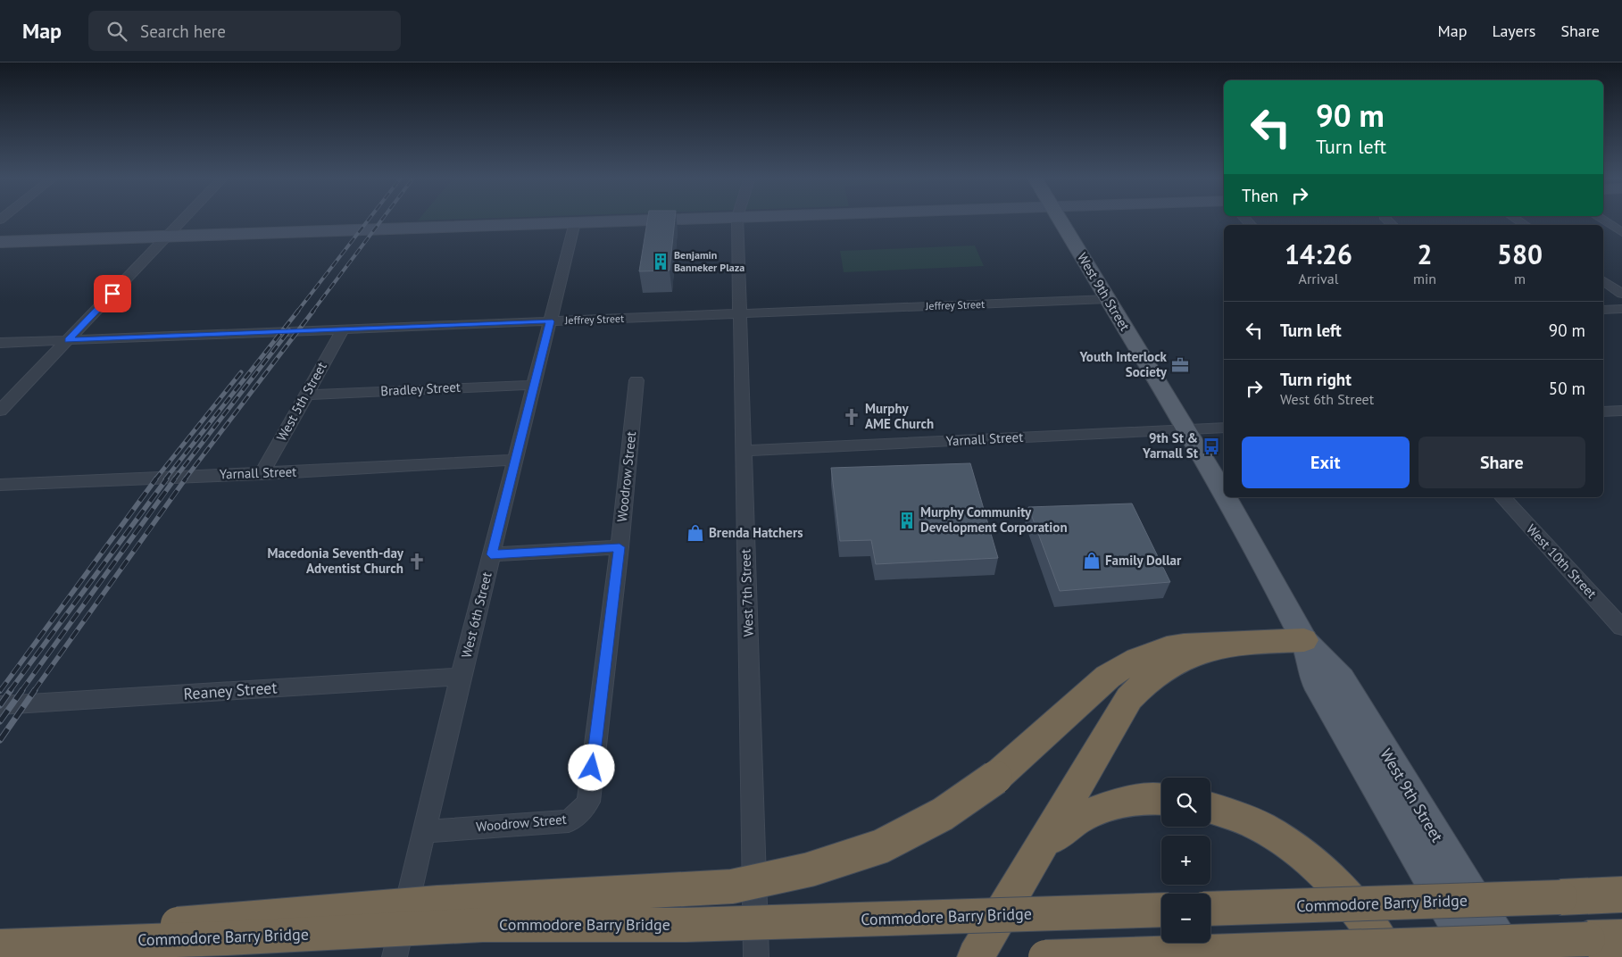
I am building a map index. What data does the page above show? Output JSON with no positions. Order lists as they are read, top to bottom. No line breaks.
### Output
{"streets":{"highway":["Commodore Barry Bridge"],"main road":["West 9th Street"],"street":["Jeffrey Street","Bradley Street","West 5th Street","Yarnall Street","Woodrow Street","West 10th Street","West 7th Street","West 6th Street","Reaney Street"]},"crossings":[["West 9th Street","Jeffrey Street"],["West 9th Street","Yarnall Street"],["Jeffrey Street","West 5th Street"],["Jeffrey Street","West 7th Street"],["Jeffrey Street","West 6th Street"],["Bradley Street","West 5th Street"],["Bradley Street","West 6th Street"],["West 5th Street","Yarnall Street"],["Yarnall Street","West 7th Street"],["Yarnall Street","West 6th Street"],["Woodrow Street","West 6th Street"],["West 6th Street","Reaney Street"]],"places":{"building":["Benjamin Banneker Plaza","Murphy Community Development Corporation"],"office":["Youth Interlock Society"],"church":["Murphy AME Church","Macedonia Seventh-day Adventist Church"],"bus stop":["9th St & Yarnall St"],"shop":["Brenda Hatchers","Family Dollar"]},"page":{"header":"Map","search":"Search here","nav":["Map","Layers","Share"],"turn":["90 m","Turn left"],"then":"Then","eta":["14:26","Arrival","2","min","580","m"],"list":[{"name":"Turn left","value":"90 m"},{"name":"Turn right","note":"West 6th Street","value":"50 m"}],"buttons":["Exit","Share"],"map_buttons":["+","−"]}}
